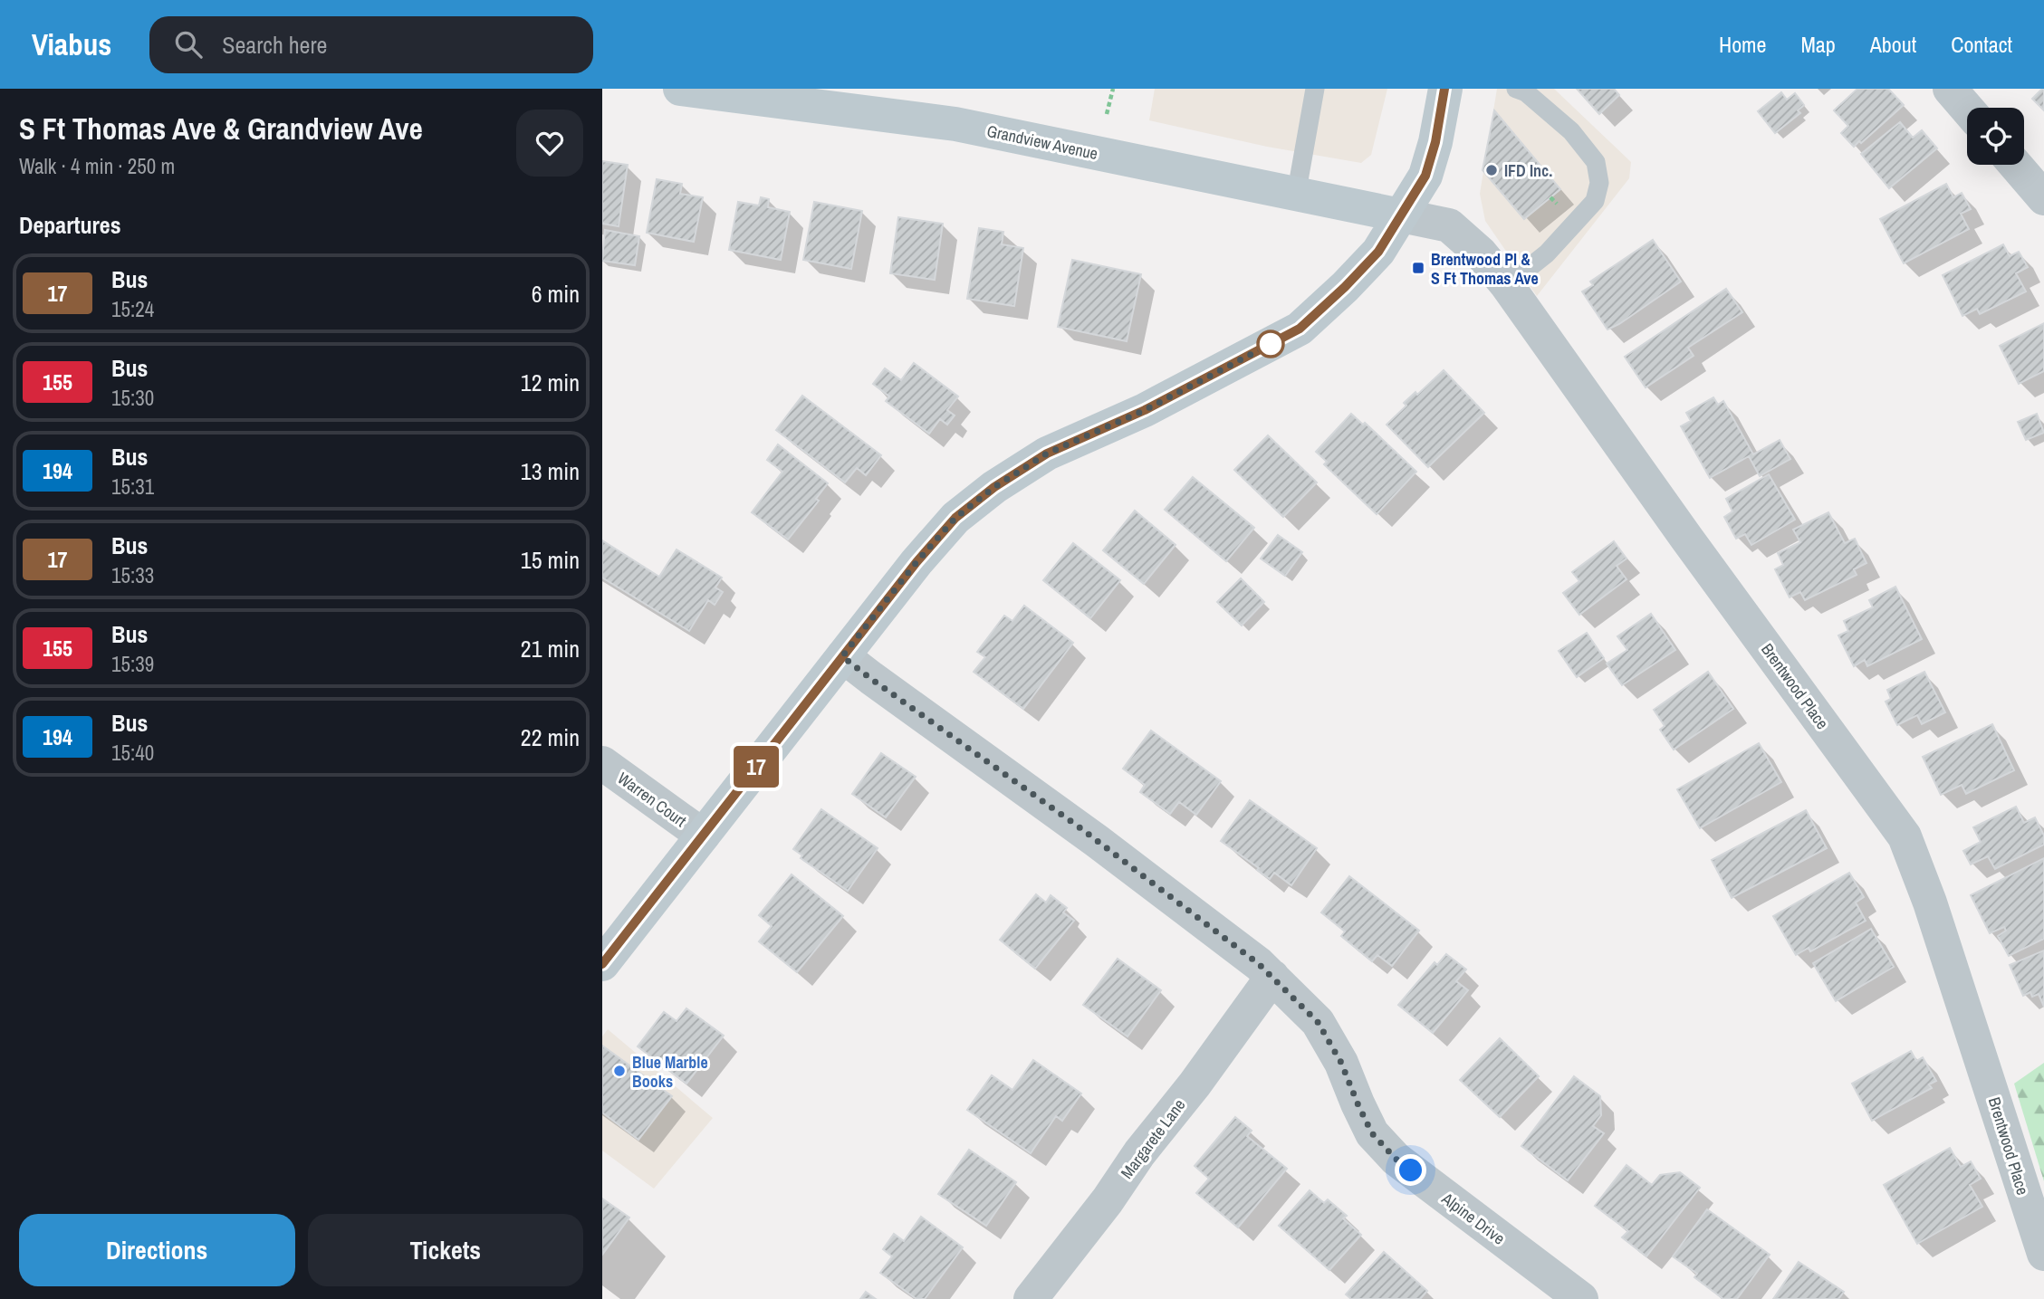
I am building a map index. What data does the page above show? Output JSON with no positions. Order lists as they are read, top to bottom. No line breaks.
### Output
{"streets":{"main road":["Grandview Avenue"],"street":["Brentwood Place","Warren Court","Margarete Lane","Alpine Drive"]},"crossings":[["Grandview Avenue","Brentwood Place"],["Margarete Lane","Alpine Drive"]],"places":{"other":["IFD Inc.","Blue Marble Books"],"transit":["Brentwood Pl & S Ft Thomas Ave"]},"lines":["bus line 17"],"page":{"header":"Viabus","search":"Search here","nav":["Home","Map","About","Contact"],"heading":[["S Ft Thomas Ave & Grandview Ave","Walk · 4 min · 250 m"],"Departures"],"on_map":"17","list":[{"mark":"17","name":"Bus","note":"15:24","value":"6 min"},{"mark":"155","name":"Bus","note":"15:30","value":"12 min"},{"mark":"194","name":"Bus","note":"15:31","value":"13 min"},{"mark":"17","name":"Bus","note":"15:33","value":"15 min"},{"mark":"155","name":"Bus","note":"15:39","value":"21 min"},{"mark":"194","name":"Bus","note":"15:40","value":"22 min"}],"buttons":["Directions","Tickets"]}}
